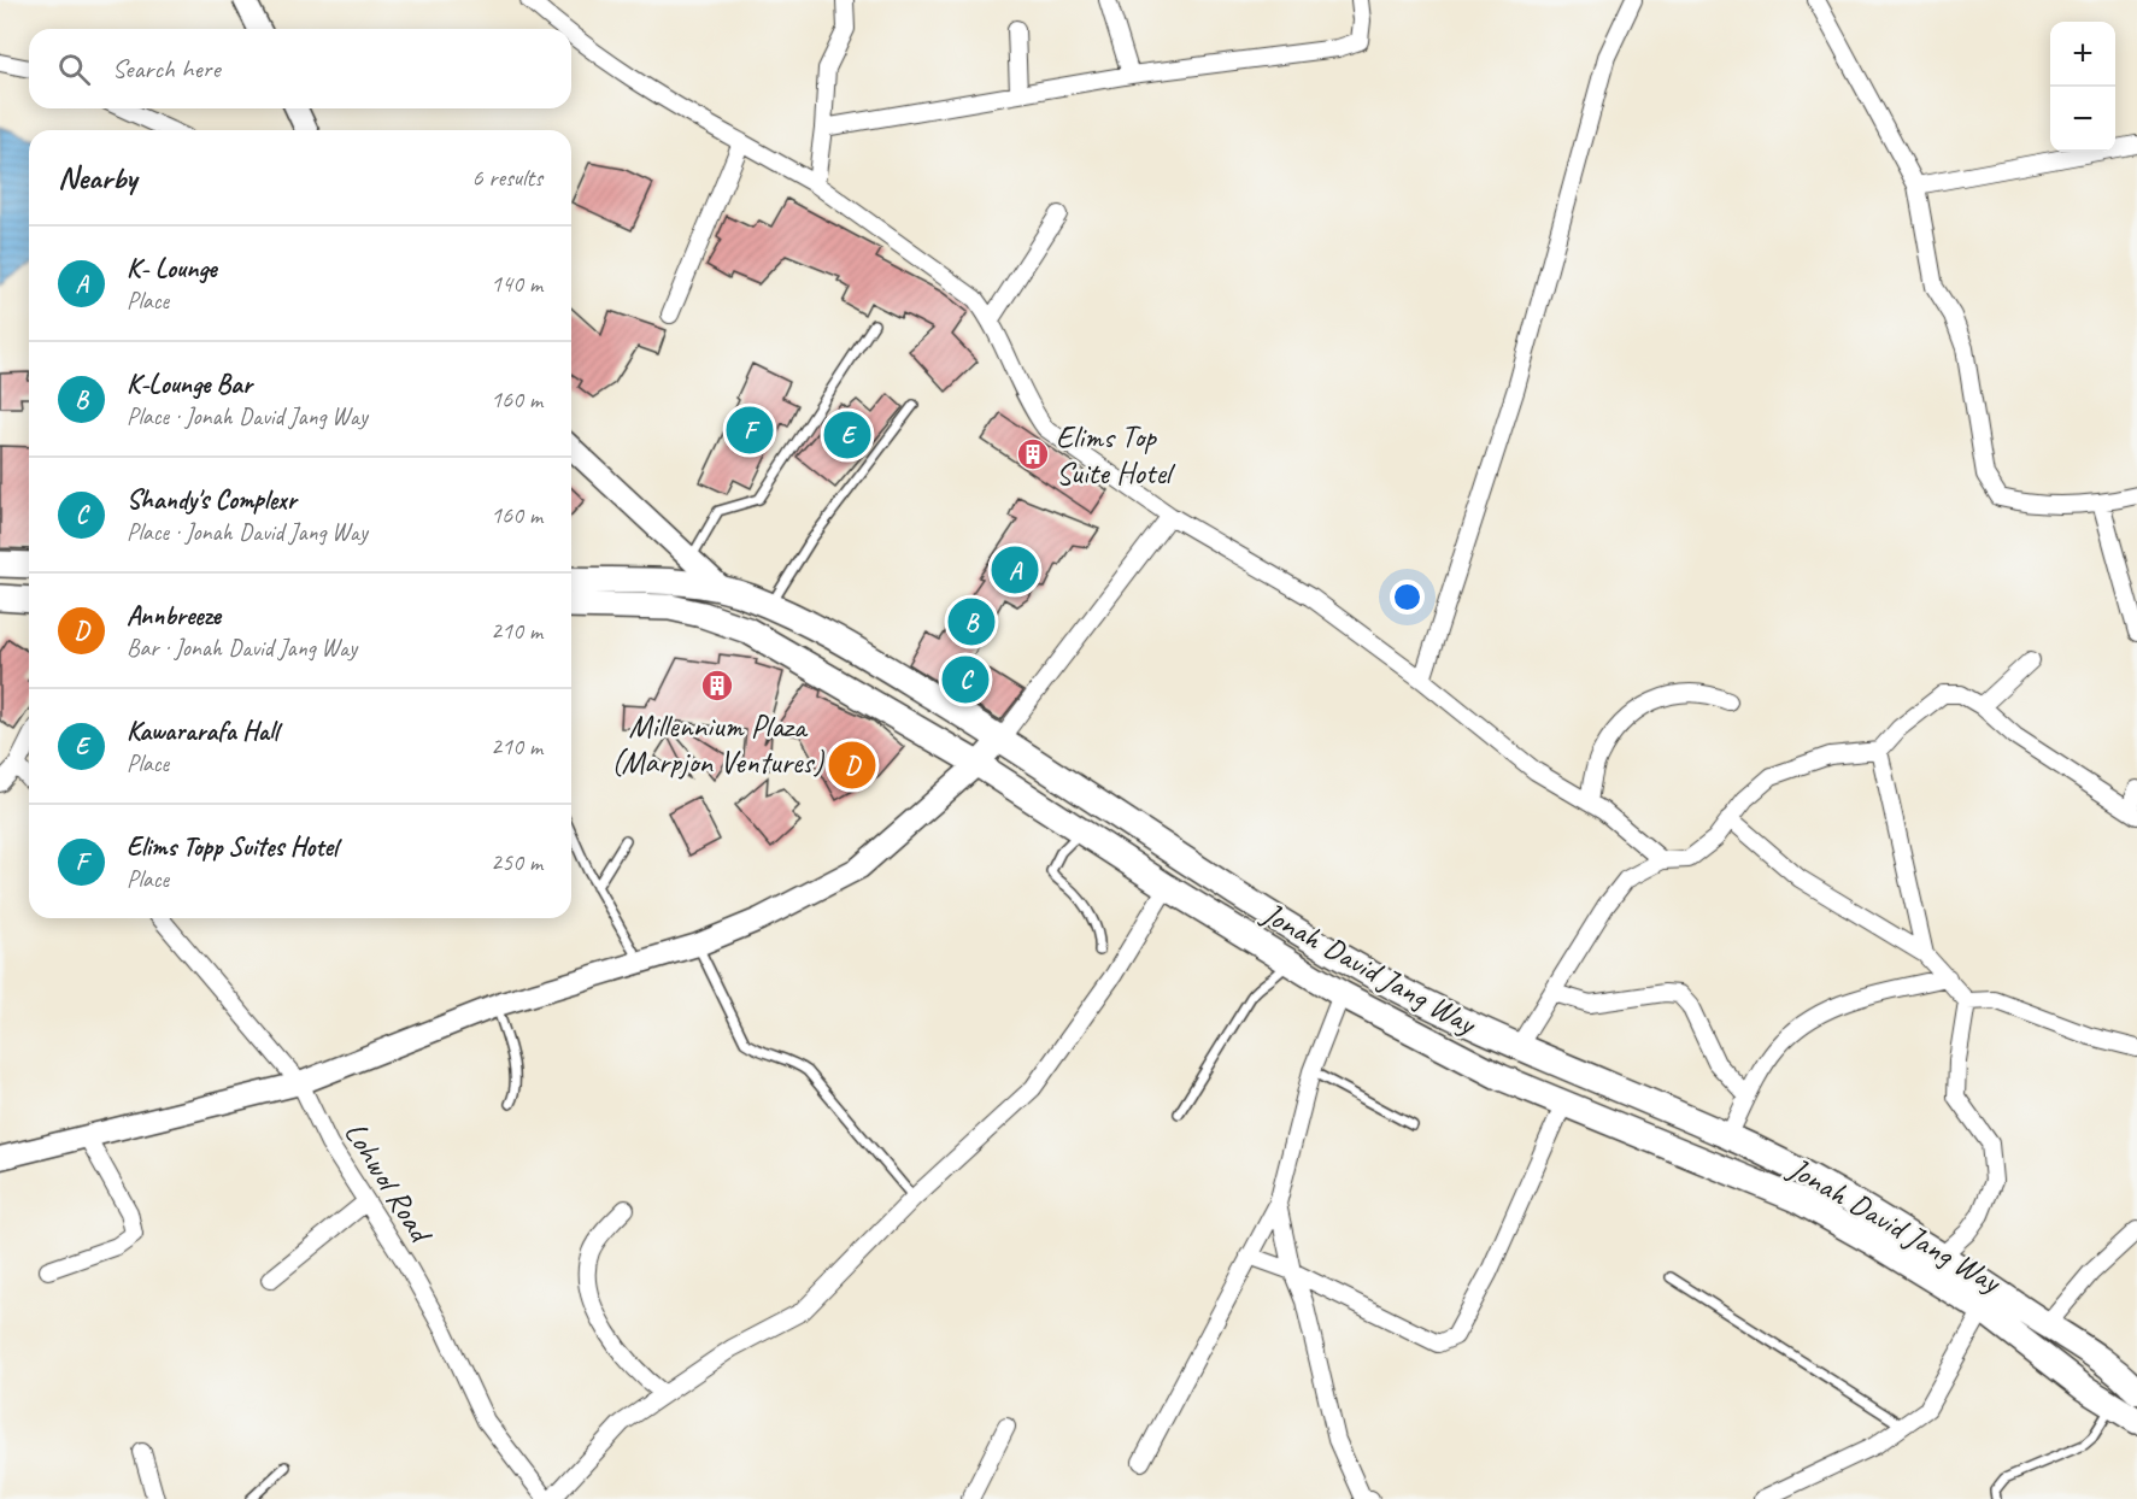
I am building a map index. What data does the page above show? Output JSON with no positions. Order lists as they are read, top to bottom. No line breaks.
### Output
{"streets":{"main road":["Jonah David Jang Way"],"street":["Lohwol Road"]},"places":{"building":["Elims Top Suite Hotel","Millennium Plaza (Marpjon Ventures)"]},"page":{"map_buttons":["+","−"],"search":"Search here","heading":["Nearby","6 results"],"list":[{"mark":"A","name":"K- Lounge","note":"Place","value":"140 m"},{"mark":"B","name":"K-Lounge Bar","note":"Place · Jonah David Jang Way","value":"160 m"},{"mark":"C","name":"Shandy's Complexr","note":"Place · Jonah David Jang Way","value":"160 m"},{"mark":"D","name":"Annbreeze","note":"Bar · Jonah David Jang Way","value":"210 m"},{"mark":"E","name":"Kawararafa Hall","note":"Place","value":"210 m"},{"mark":"F","name":"Elims Topp Suites Hotel","note":"Place","value":"250 m"}],"pins":["F","E","A","B","C","D"]}}
